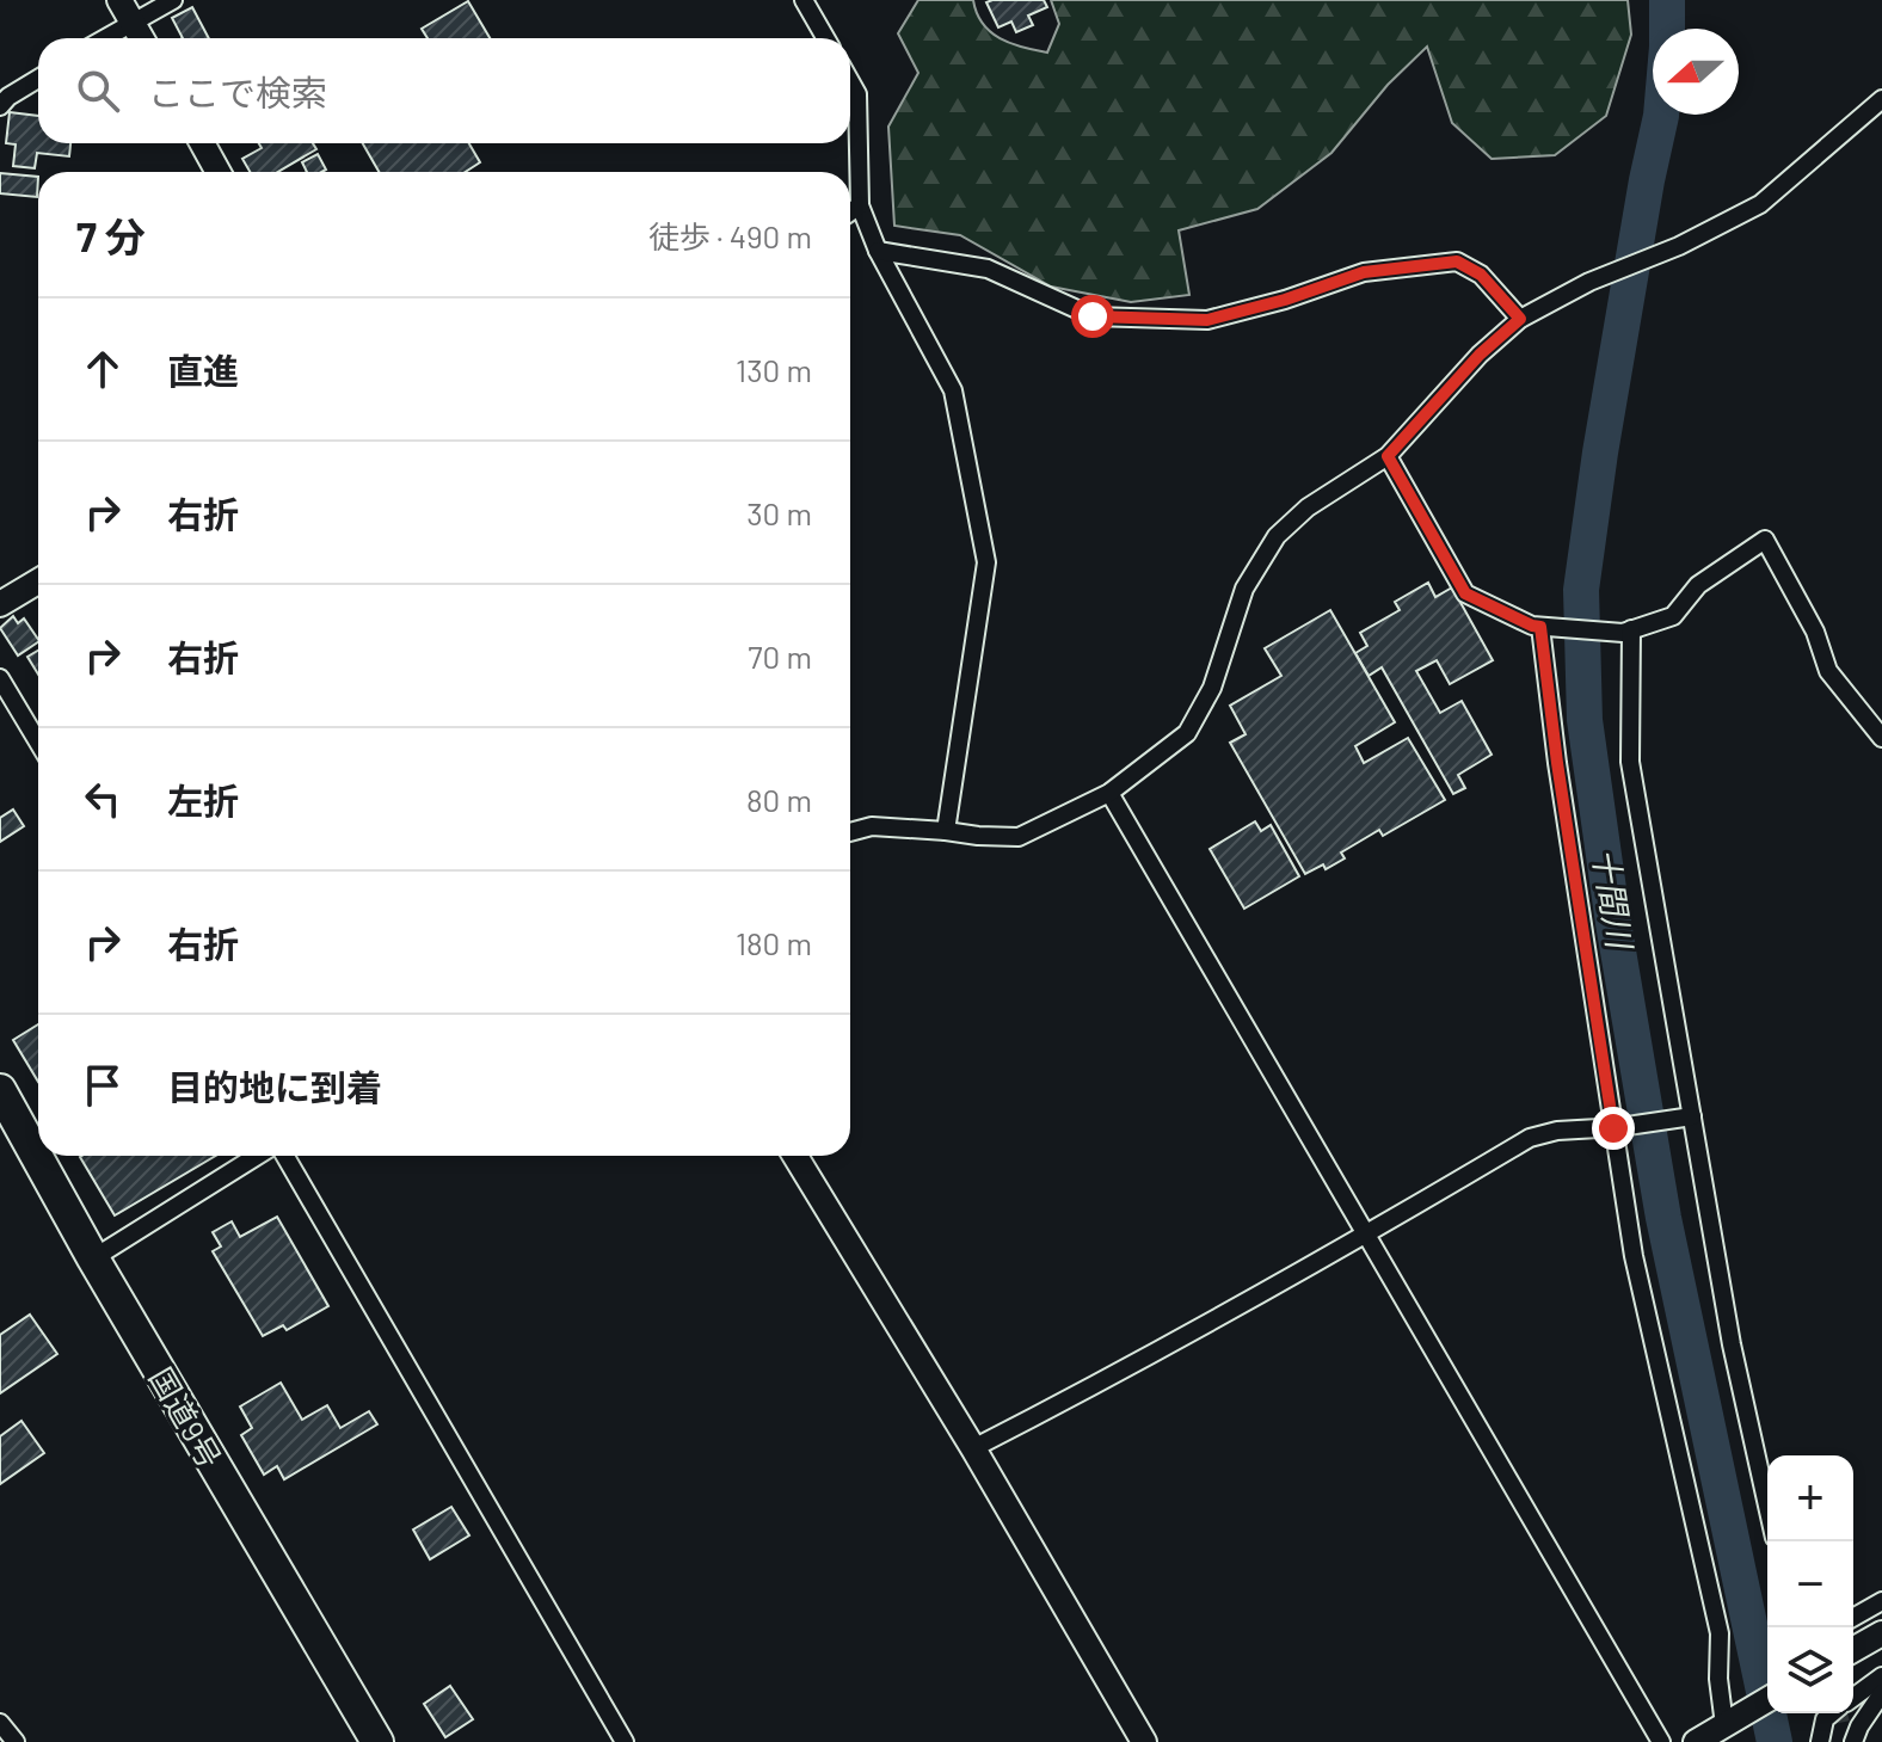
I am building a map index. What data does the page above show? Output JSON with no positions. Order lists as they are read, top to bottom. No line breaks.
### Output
{"streets":{"highway":["国道9号"]},"water":["十間川"],"north":"left","page":{"search":"ここで検索","heading":["7 分","徒歩 · 490 m"],"list":[["直進","130 m"],["右折","30 m"],["右折","70 m"],["左折","80 m"],["右折","180 m"],"目的地に到着"],"map_buttons":["+","−"]}}
